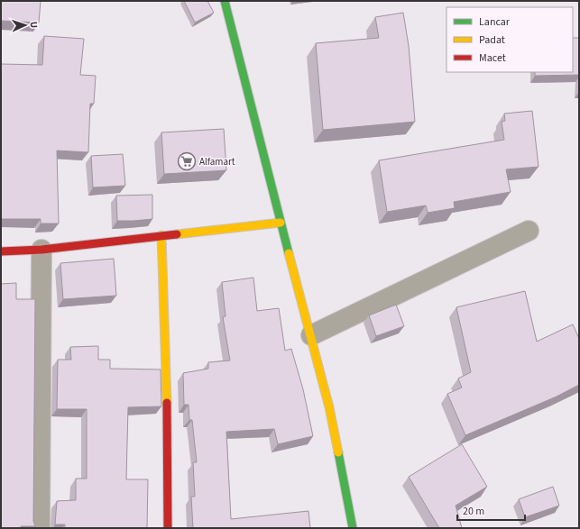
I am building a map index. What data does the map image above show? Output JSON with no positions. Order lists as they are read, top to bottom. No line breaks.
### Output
{"places":{"supermarket":["Alfamart"]},"legend":["Lancar","Padat","Macet"],"scale_bar":"20 m","north":"right"}
